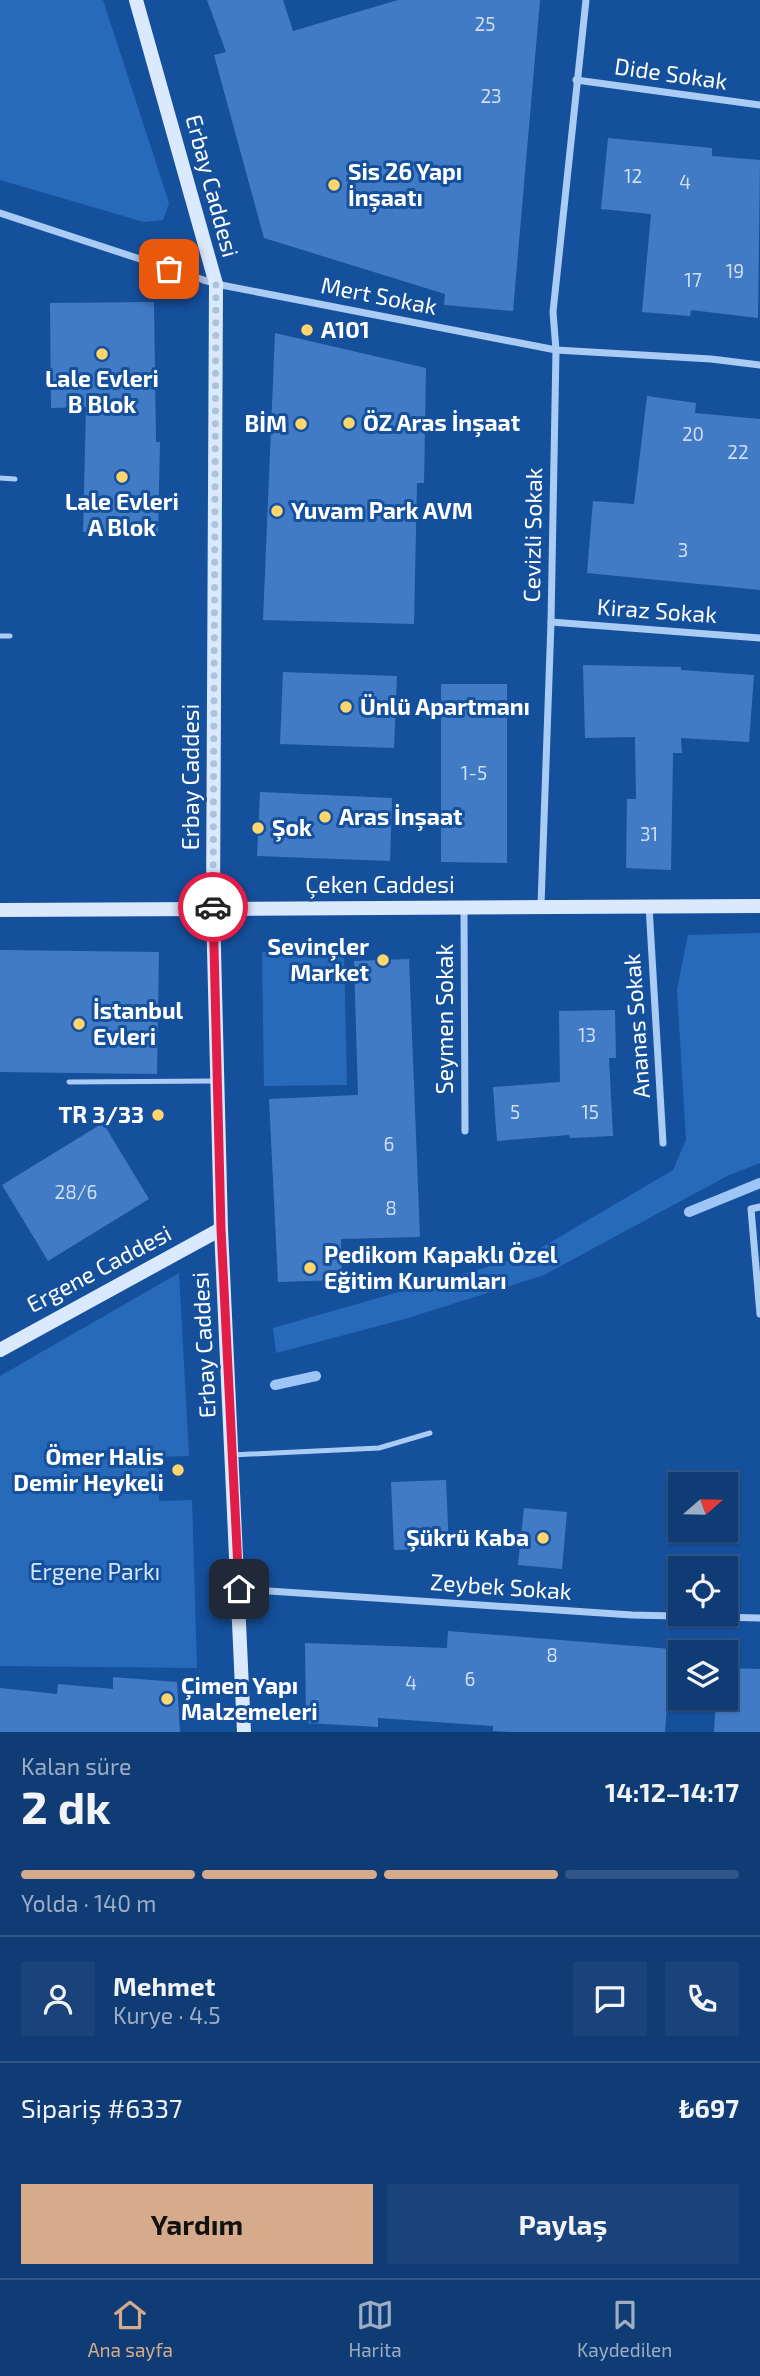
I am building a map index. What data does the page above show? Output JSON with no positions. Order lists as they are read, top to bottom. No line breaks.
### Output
{"streets":{"street":["Dide Sokak","Erbay Caddesi","Mert Sokak","Cevizli Sokak","Kiraz Sokak","Çeken Caddesi","Seymen Sokak","Ananas Sokak","Ergene Caddesi","Zeybek Sokak"]},"crossings":[["Dide Sokak","Cevizli Sokak"],["Erbay Caddesi","Mert Sokak"],["Erbay Caddesi","Çeken Caddesi"],["Erbay Caddesi","Ergene Caddesi"],["Erbay Caddesi","Zeybek Sokak"],["Mert Sokak","Cevizli Sokak"],["Cevizli Sokak","Kiraz Sokak"],["Cevizli Sokak","Çeken Caddesi"],["Çeken Caddesi","Seymen Sokak"],["Çeken Caddesi","Ananas Sokak"]],"parks":["Ergene Parkı"],"places":["Sis 26 Yapı İnşaatı","A101","Lale Evleri B Blok","ÖZ Aras İnşaat","BİM","Lale Evleri A Blok","Yuvam Park AVM","Ünlü Apartmanı","Aras İnşaat","Şok","Sevinçler Market","İstanbul Evleri","TR 3/33","Pedikom Kapaklı Özel Eğitim Kurumları","Ömer Halis Demir Heykeli","Şükrü Kaba","Çimen Yapı Malzemeleri"],"house_numbers":["25","23","12","4","19","17","20","22","3","1-5","31","13","5","15","6","28/6","8","8","6","4"],"north":"right","page":{"heading":["2 dk","Kalan süre","14:12–14:17"],"panel":["Mehmet","Kurye · 4.5","Sipariş #6337","₺697"],"bar":"Yolda · 140 m","buttons":["Yardım","Paylaş"],"tabs":["Ana sayfa","Harita","Kaydedilen"]}}
